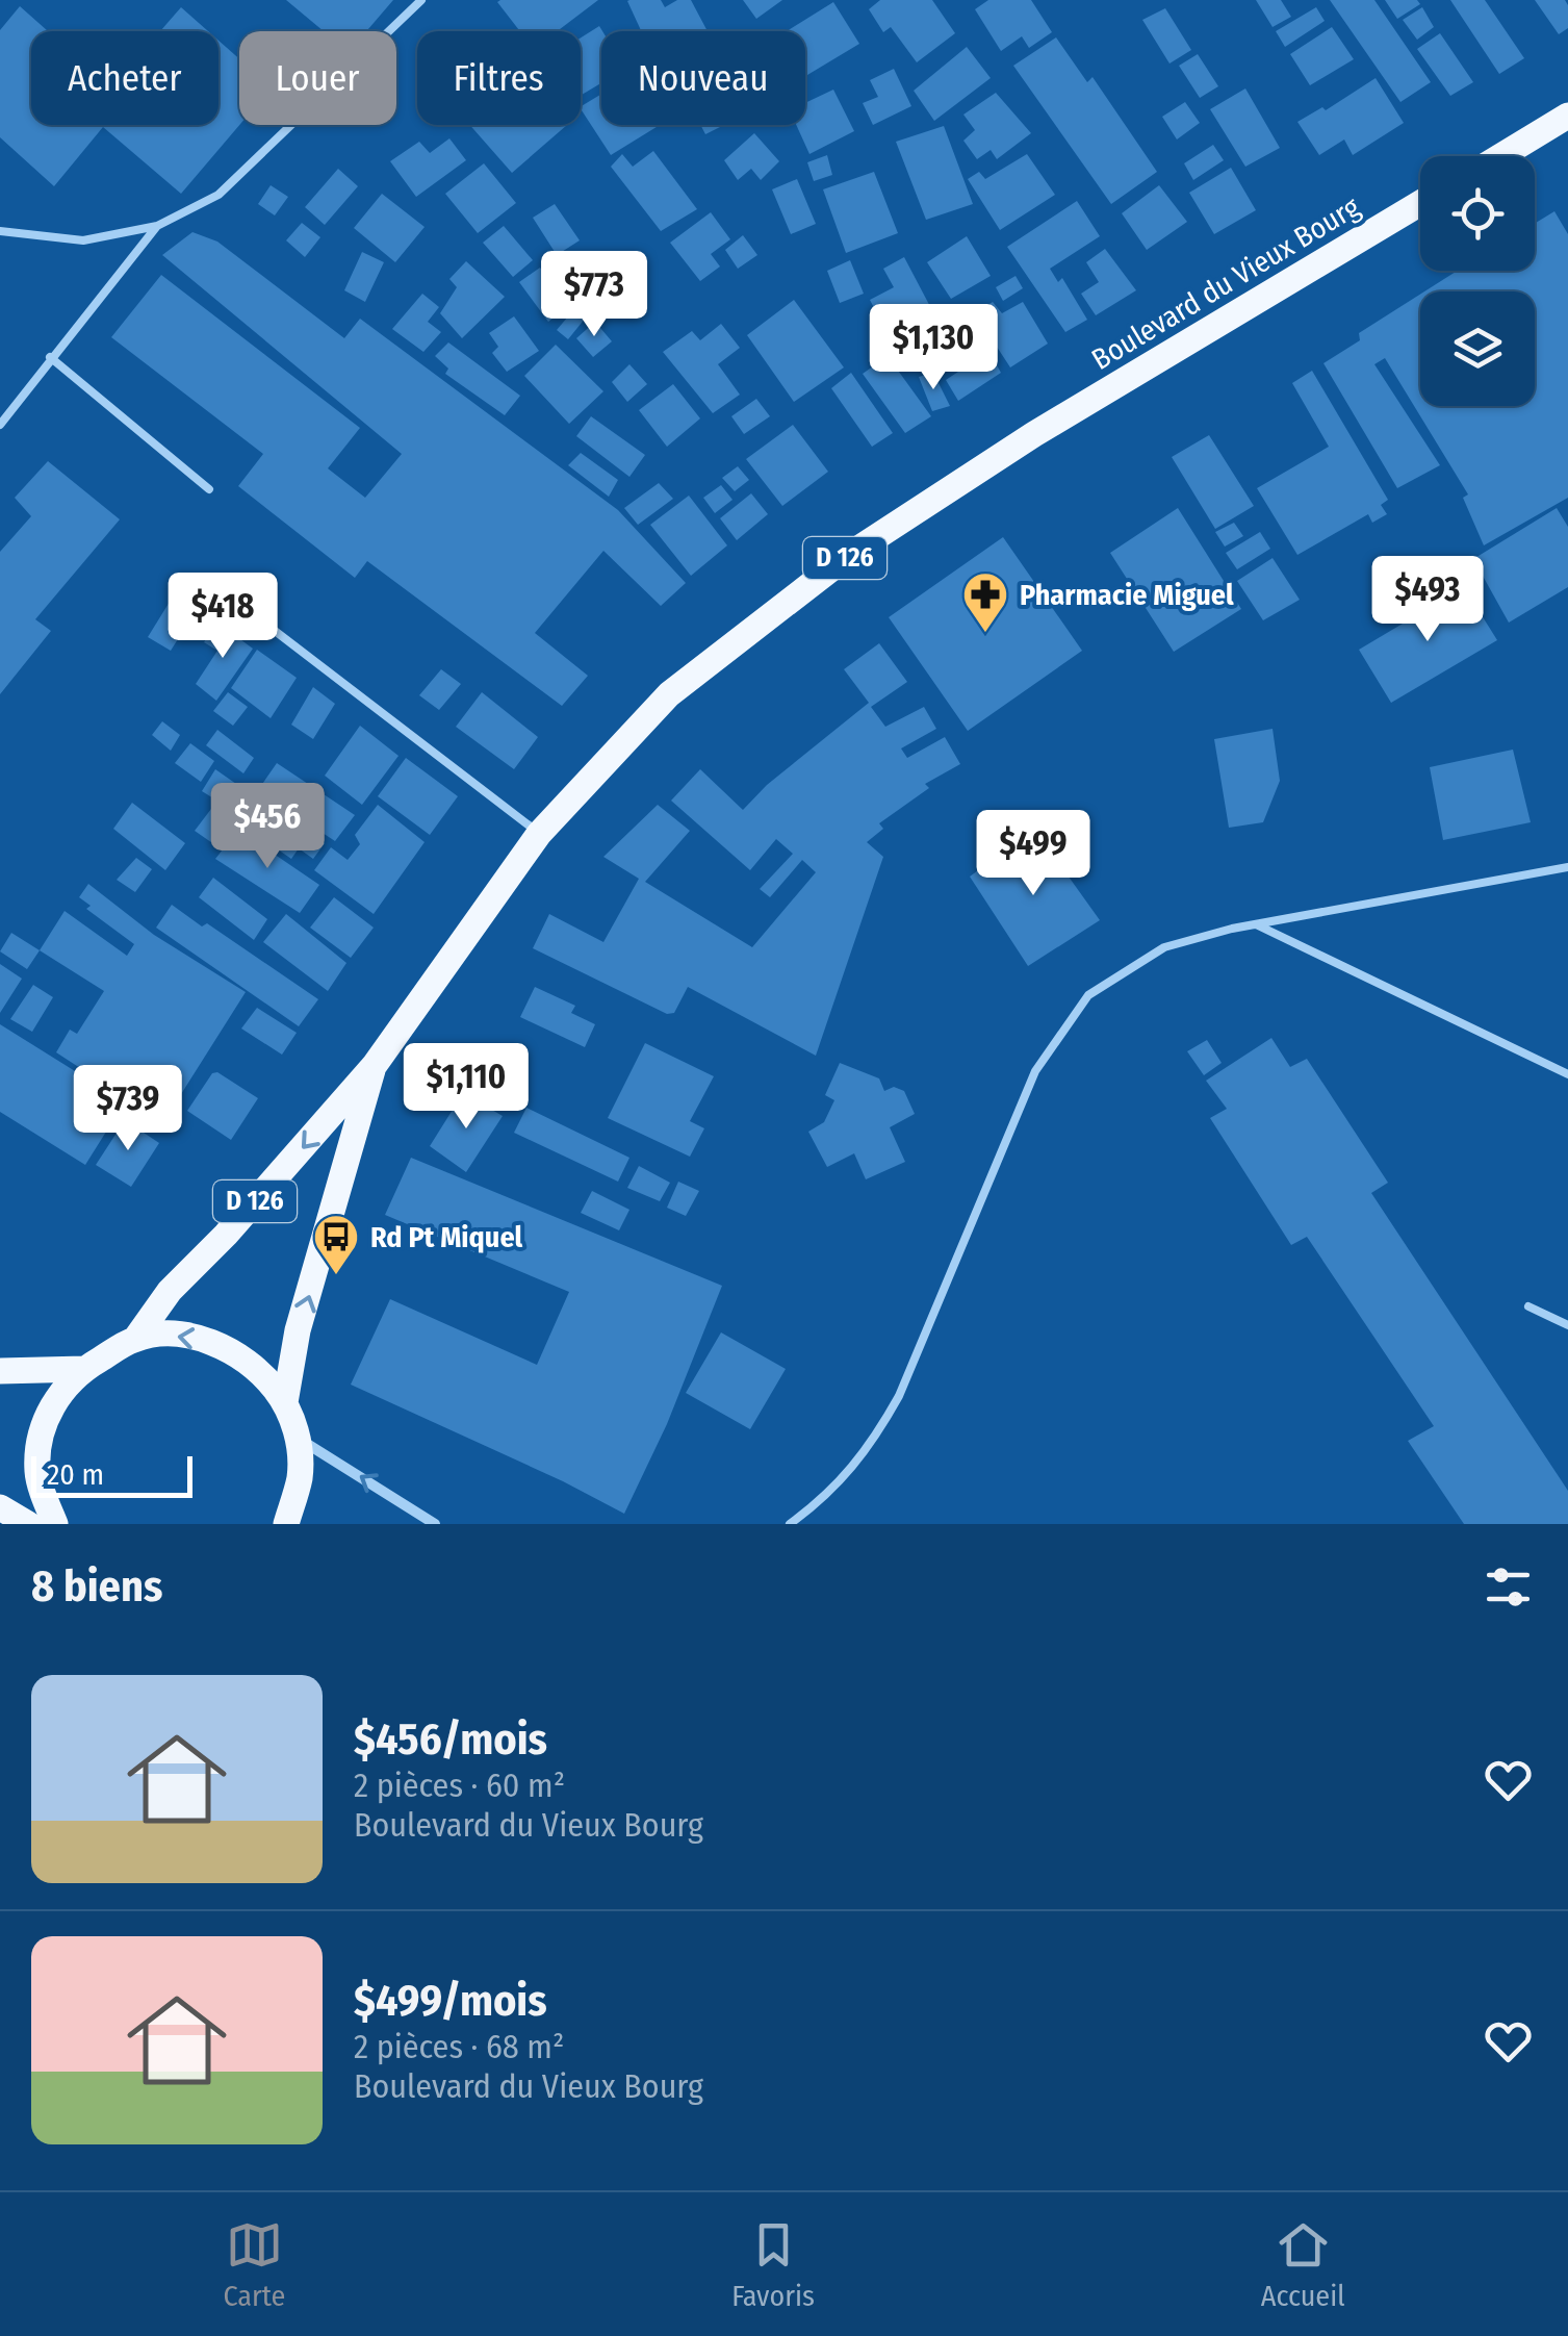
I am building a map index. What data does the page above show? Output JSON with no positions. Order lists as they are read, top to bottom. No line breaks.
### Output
{"streets":{"main road":["Boulevard du Vieux Bourg","D 126"]},"places":{"pharmacy":["Pharmacie Miguel"],"bus stop":["Rd Pt Miquel"]},"scale_bar":"20 m","page":{"chip":["Acheter","Louer","Filtres","Nouveau"],"price":["$773","$1,130","$493","$418","$456","$499","$1,110","$739"],"scale":"20 m","heading":"8 biens","list":[{"name":"$456/mois","note":"2 pièces · 60 m² · Boulevard du Vieux Bourg"},{"name":"$499/mois","note":"2 pièces · 68 m² · Boulevard du Vieux Bourg"}],"tabs":["Carte","Favoris","Accueil"]}}
